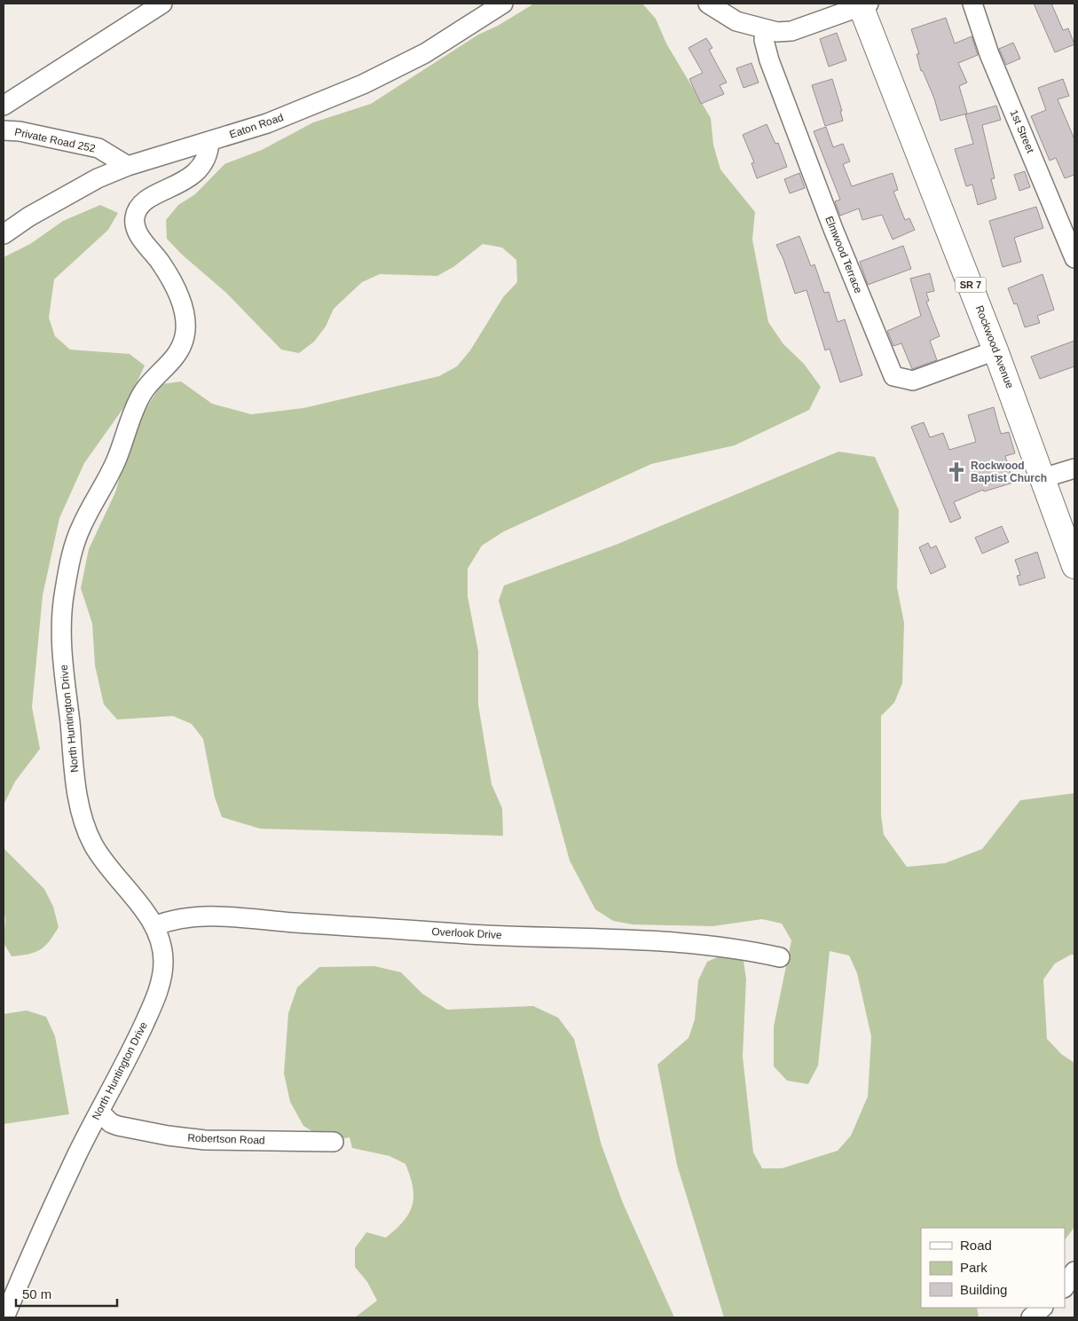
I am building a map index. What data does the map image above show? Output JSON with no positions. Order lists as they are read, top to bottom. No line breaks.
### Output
{"streets":{"main road":["SR 7","Rockwood Avenue"],"street":["Eaton Road","1st Street","Private Road 252","Elmwood Terrace","North Huntington Drive","Overlook Drive","Robertson Road"]},"crossings":[["Eaton Road","Private Road 252"],["Eaton Road","North Huntington Drive"],["Elmwood Terrace","Rockwood Avenue"],["North Huntington Drive","Overlook Drive"],["North Huntington Drive","Robertson Road"]],"places":{"church":["Rockwood Baptist Church"]},"legend":["Road","Park","Building"],"scale_bar":"50 m"}
